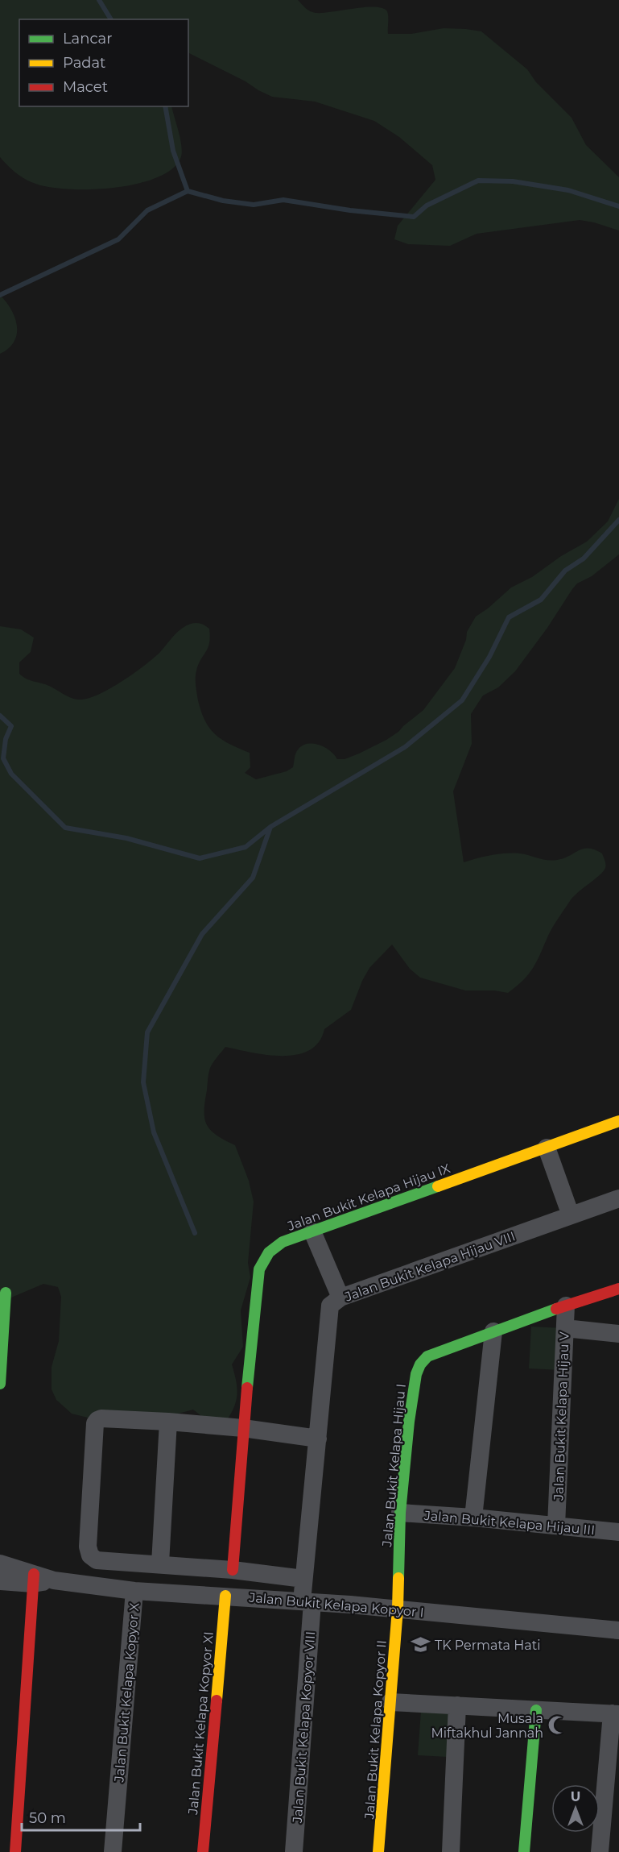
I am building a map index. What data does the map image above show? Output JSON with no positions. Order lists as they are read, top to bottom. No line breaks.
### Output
{"streets":{"street":["Jalan Bukit Kelapa Hijau IX","Jalan Bukit Kelapa Hijau VIII","Jalan Bukit Kelapa Hijau V","Jalan Bukit Kelapa Hijau I","Jalan Bukit Kelapa Hijau III","Jalan Bukit Kelapa Kopyor I","Jalan Bukit Kelapa Kopyor X","Jalan Bukit Kelapa Kopyor XI","Jalan Bukit Kelapa Kopyor VIII","Jalan Bukit Kelapa Kopyor II"]},"crossings":[["Jalan Bukit Kelapa Hijau VIII","Jalan Bukit Kelapa Kopyor I"],["Jalan Bukit Kelapa Hijau VIII","Jalan Bukit Kelapa Kopyor VIII"],["Jalan Bukit Kelapa Hijau V","Jalan Bukit Kelapa Hijau I"],["Jalan Bukit Kelapa Hijau V","Jalan Bukit Kelapa Hijau III"],["Jalan Bukit Kelapa Hijau I","Jalan Bukit Kelapa Hijau III"],["Jalan Bukit Kelapa Hijau I","Jalan Bukit Kelapa Kopyor I"],["Jalan Bukit Kelapa Hijau I","Jalan Bukit Kelapa Kopyor II"],["Jalan Bukit Kelapa Kopyor I","Jalan Bukit Kelapa Kopyor X"],["Jalan Bukit Kelapa Kopyor I","Jalan Bukit Kelapa Kopyor XI"],["Jalan Bukit Kelapa Kopyor I","Jalan Bukit Kelapa Kopyor VIII"],["Jalan Bukit Kelapa Kopyor I","Jalan Bukit Kelapa Kopyor II"]],"places":{"school or university":["TK Permata Hati"],"mosque":["Musala Miftakhul Jannah"]},"legend":["Lancar","Padat","Macet"],"scale_bar":"50 m","north":"top"}
